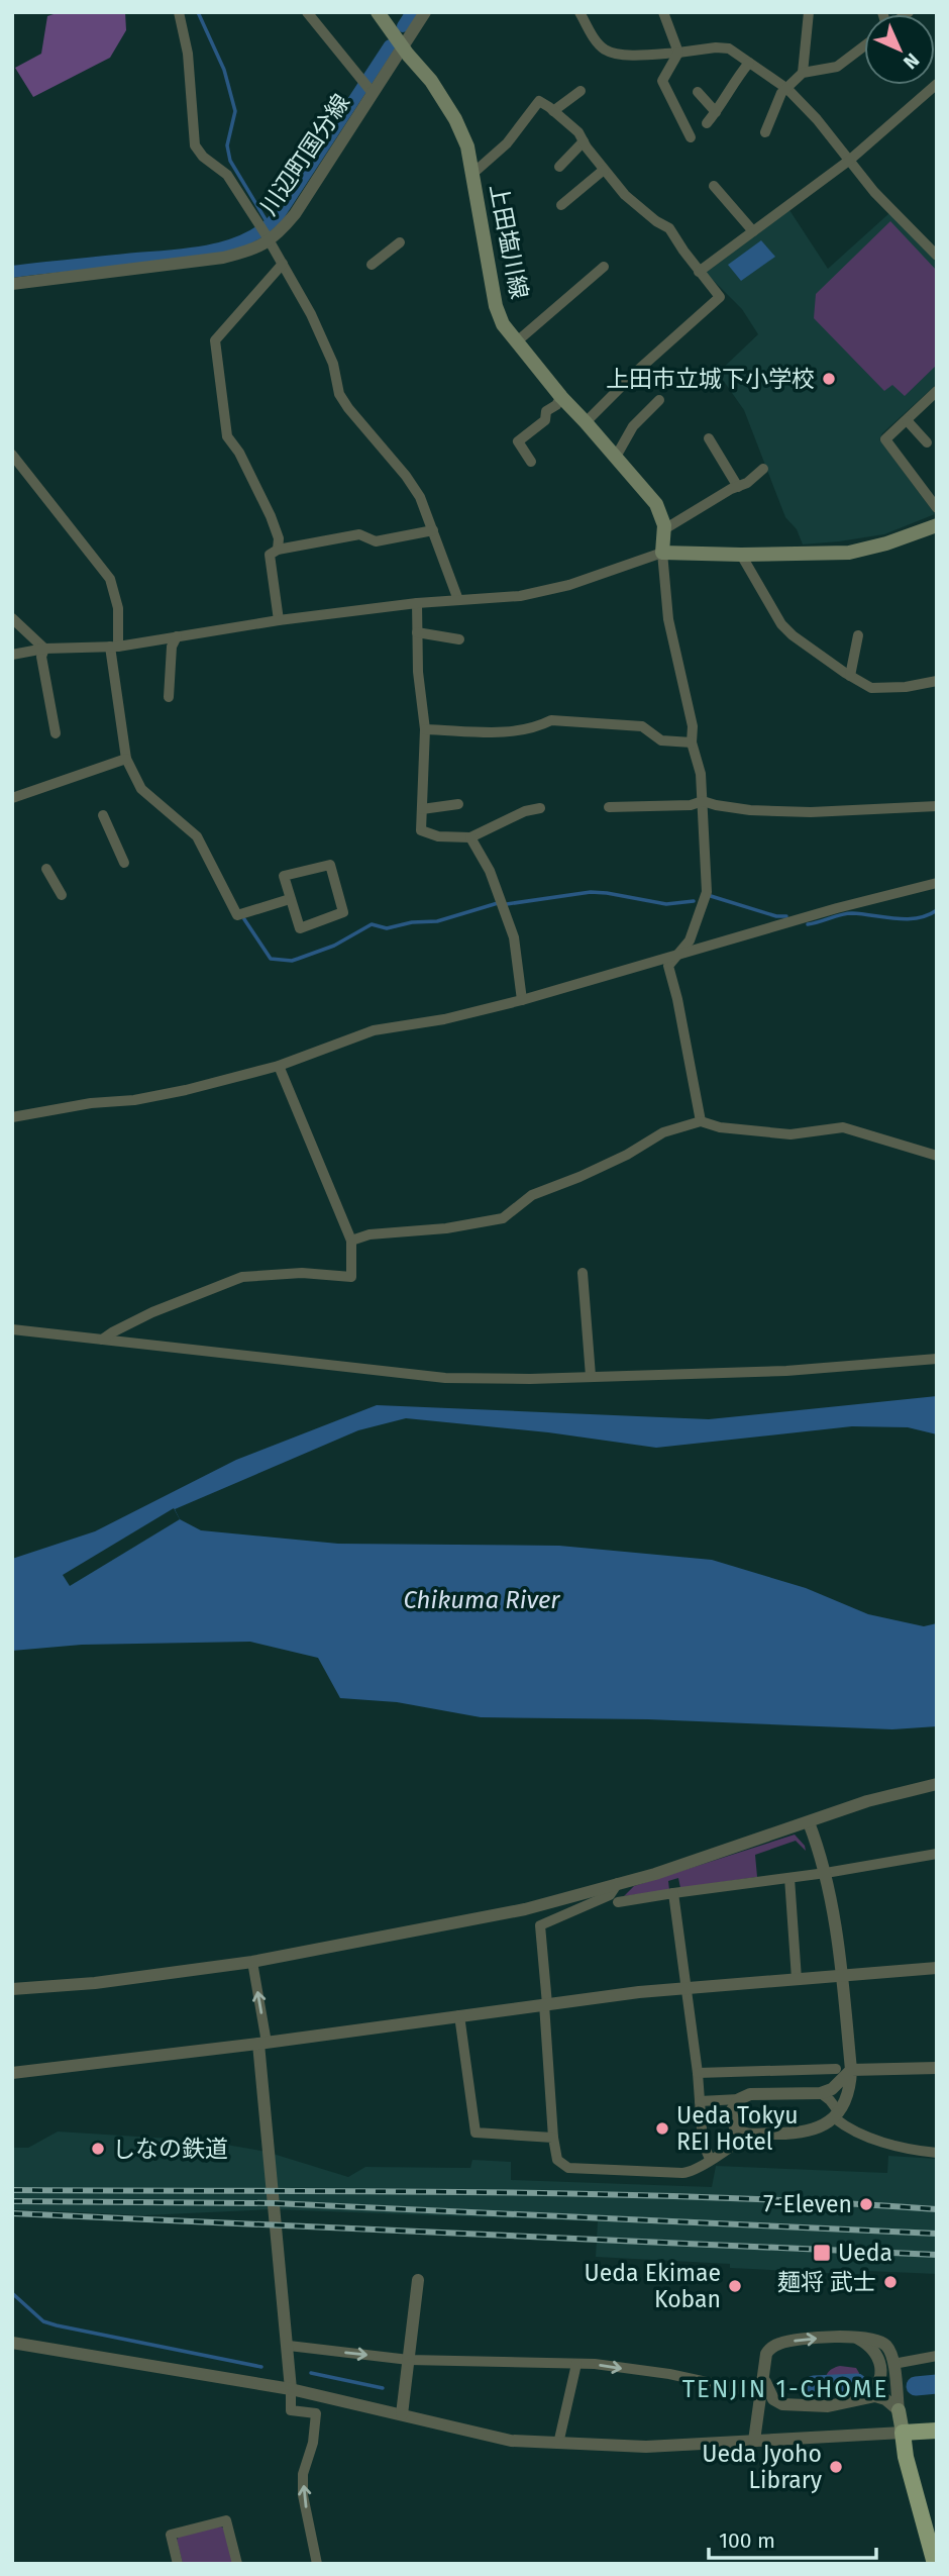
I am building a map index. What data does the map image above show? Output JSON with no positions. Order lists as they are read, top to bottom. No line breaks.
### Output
{"streets":{"main road":["上田塩川線"],"street":["川辺町国分線"]},"crossings":[["川辺町国分線","上田塩川線"]],"districts":["TENJIN 1-CHOME"],"water":["Chikuma River"],"places":{"other":["上田市立城下小学校","Ueda Tokyu REI Hotel","しなの鉄道","7-Eleven","麺将 武士","Ueda Ekimae Koban","Ueda Jyoho Library"],"transit":["Ueda"]},"scale_bar":"100 m","north":"bottom right"}
